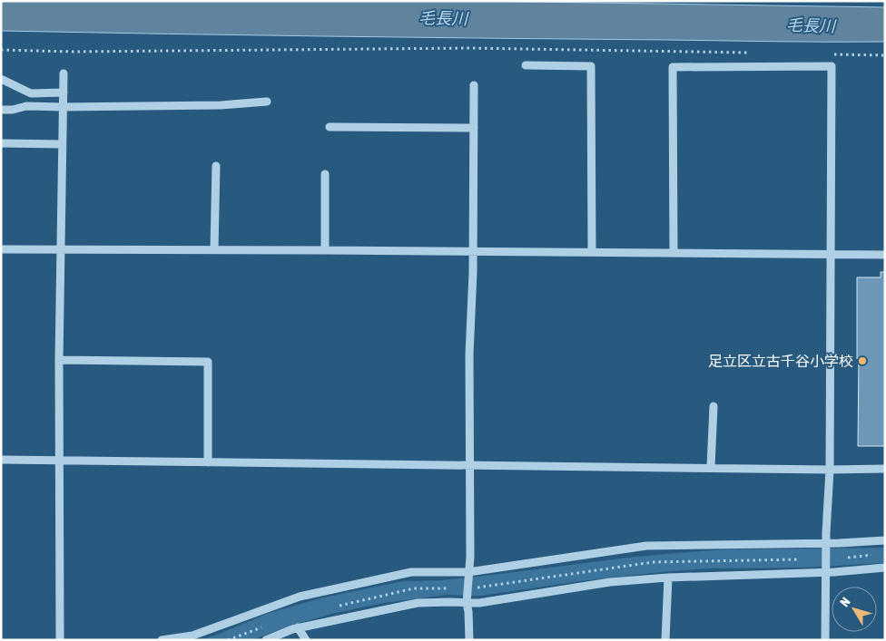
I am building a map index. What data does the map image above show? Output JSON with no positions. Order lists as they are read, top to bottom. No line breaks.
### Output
{"water":["毛長川"],"places":["足立区立古千谷小学校"],"north":"top left"}
